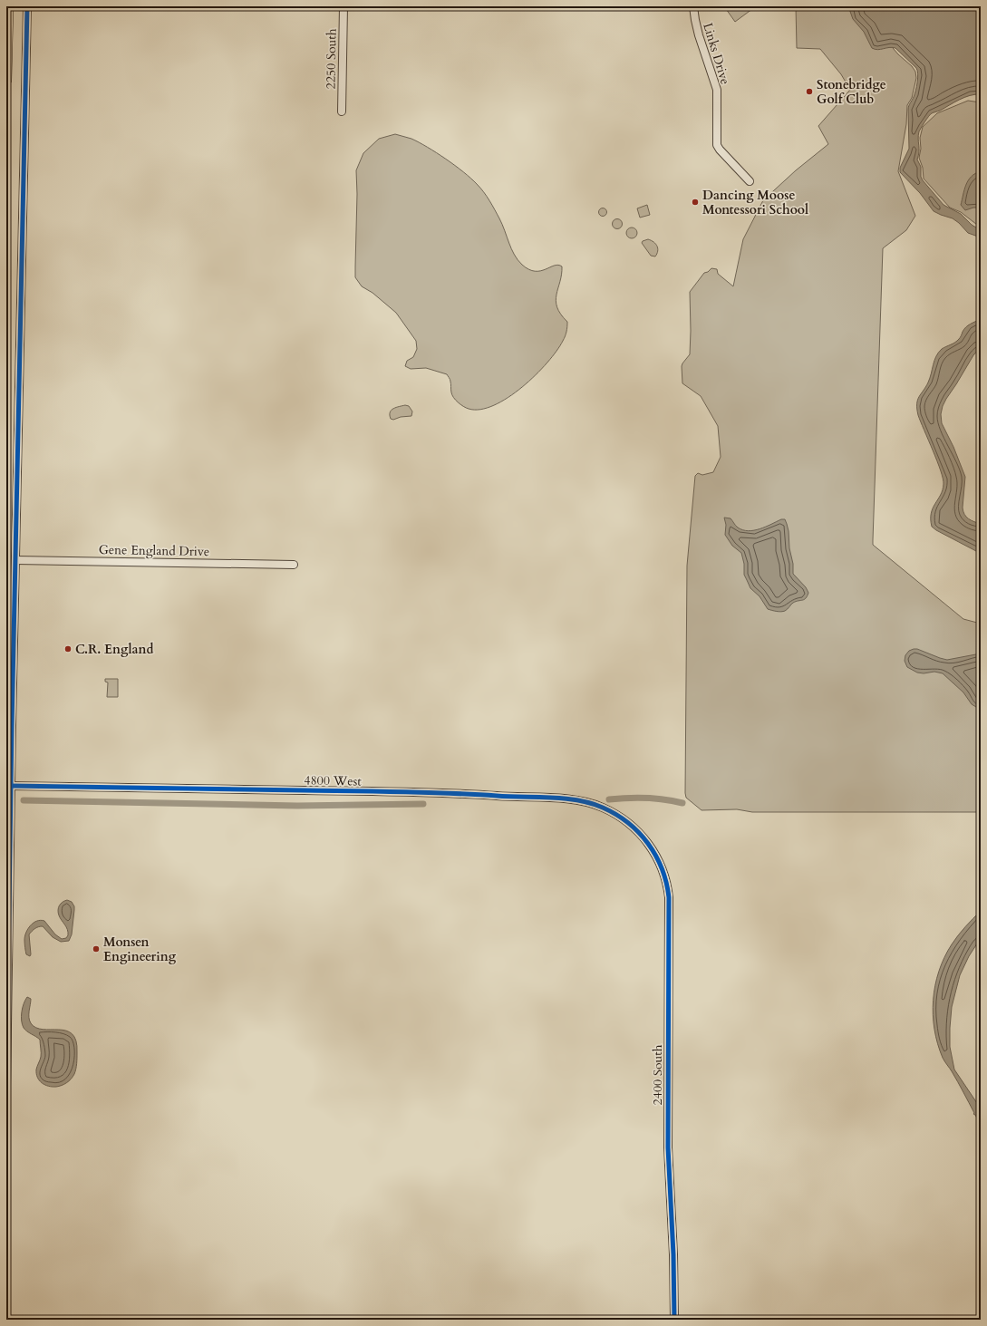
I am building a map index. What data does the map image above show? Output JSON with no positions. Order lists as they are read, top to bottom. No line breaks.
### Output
{"streets":{"street":["Links Drive","2250 South","Gene England Drive","4800 West","2400 South"]},"crossings":[["4800 West","2400 South"]],"places":["Stonebridge Golf Club","Dancing Moose Montessori School","C.R. England","Monsen Engineering"]}
